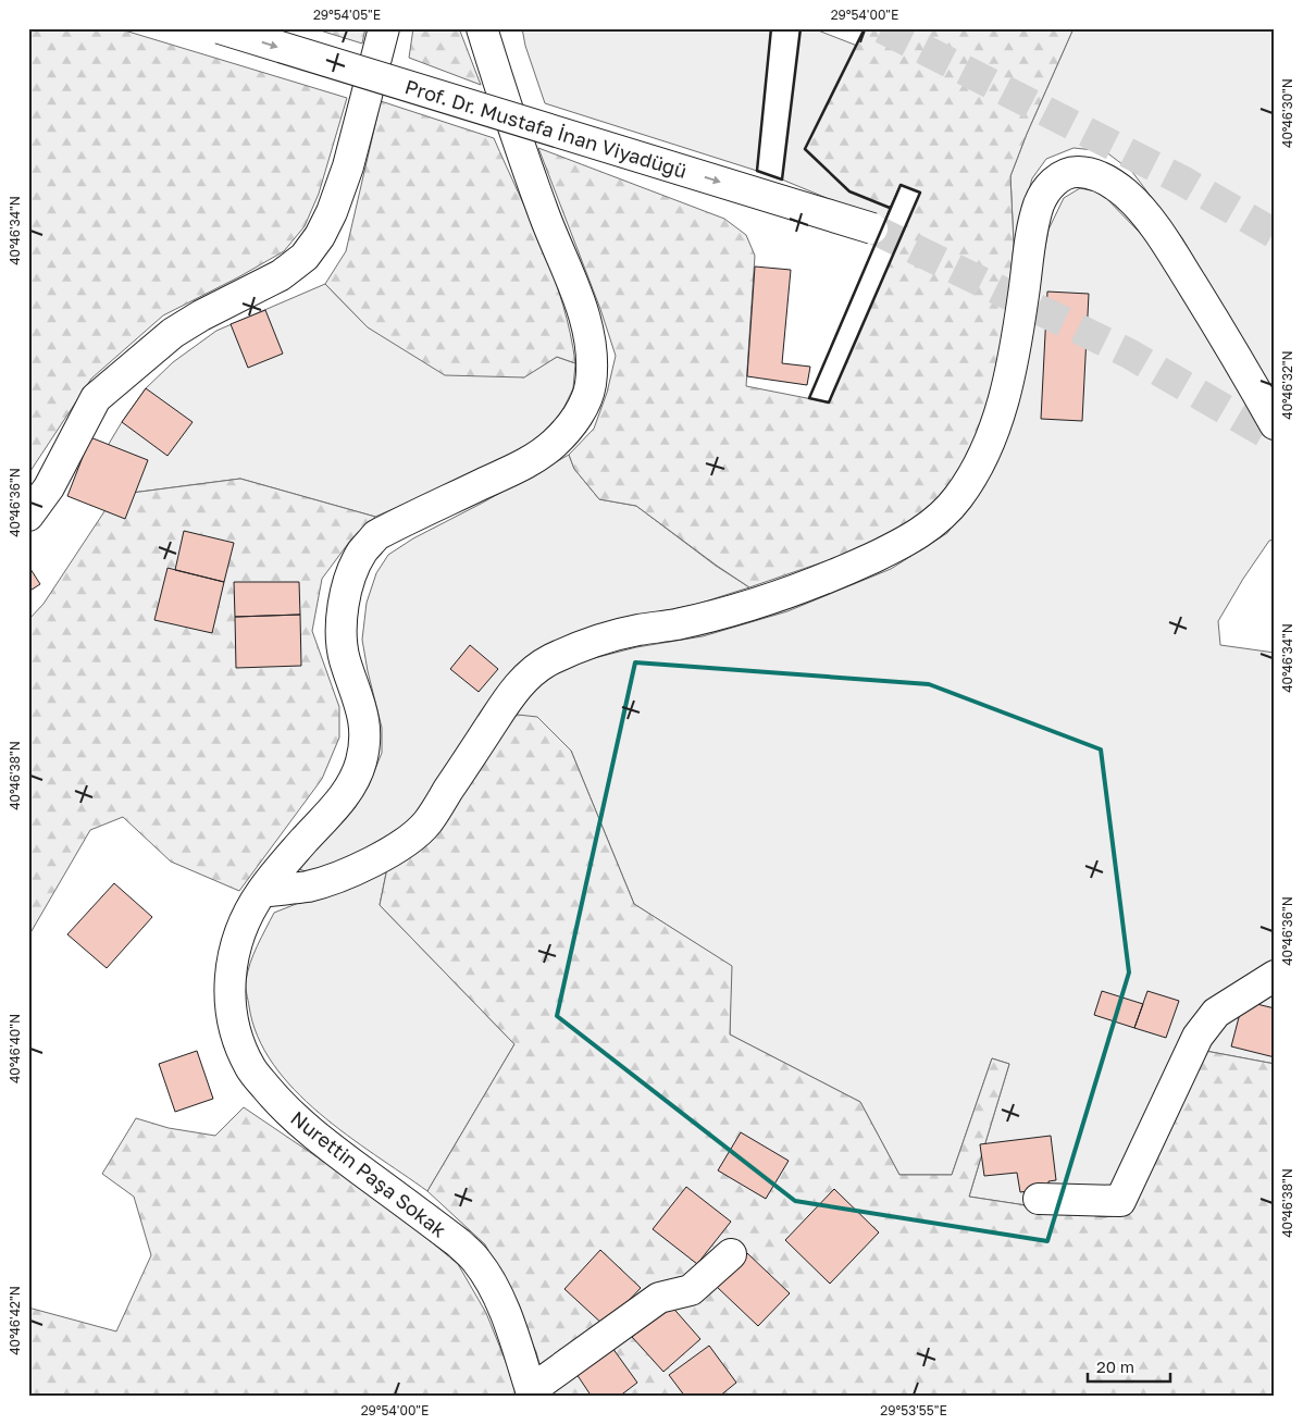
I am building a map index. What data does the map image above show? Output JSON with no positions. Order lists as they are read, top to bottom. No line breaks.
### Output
{"streets":{"main road":["Prof. Dr. Mustafa İnan Viyadüğü","Nurettin Paşa Sokak"]},"one_way":["Prof. Dr. Mustafa İnan Viyadüğü"],"scale_bar":"20 m","coordinates":["29°54'05\"E","29°54'00\"E","40°46'30\"N","40°46'34\"N","40°46'32\"N","40°46'36\"N","40°46'38\"N","40°46'40\"N","40°46'42\"N","29°53'55\"E"]}
